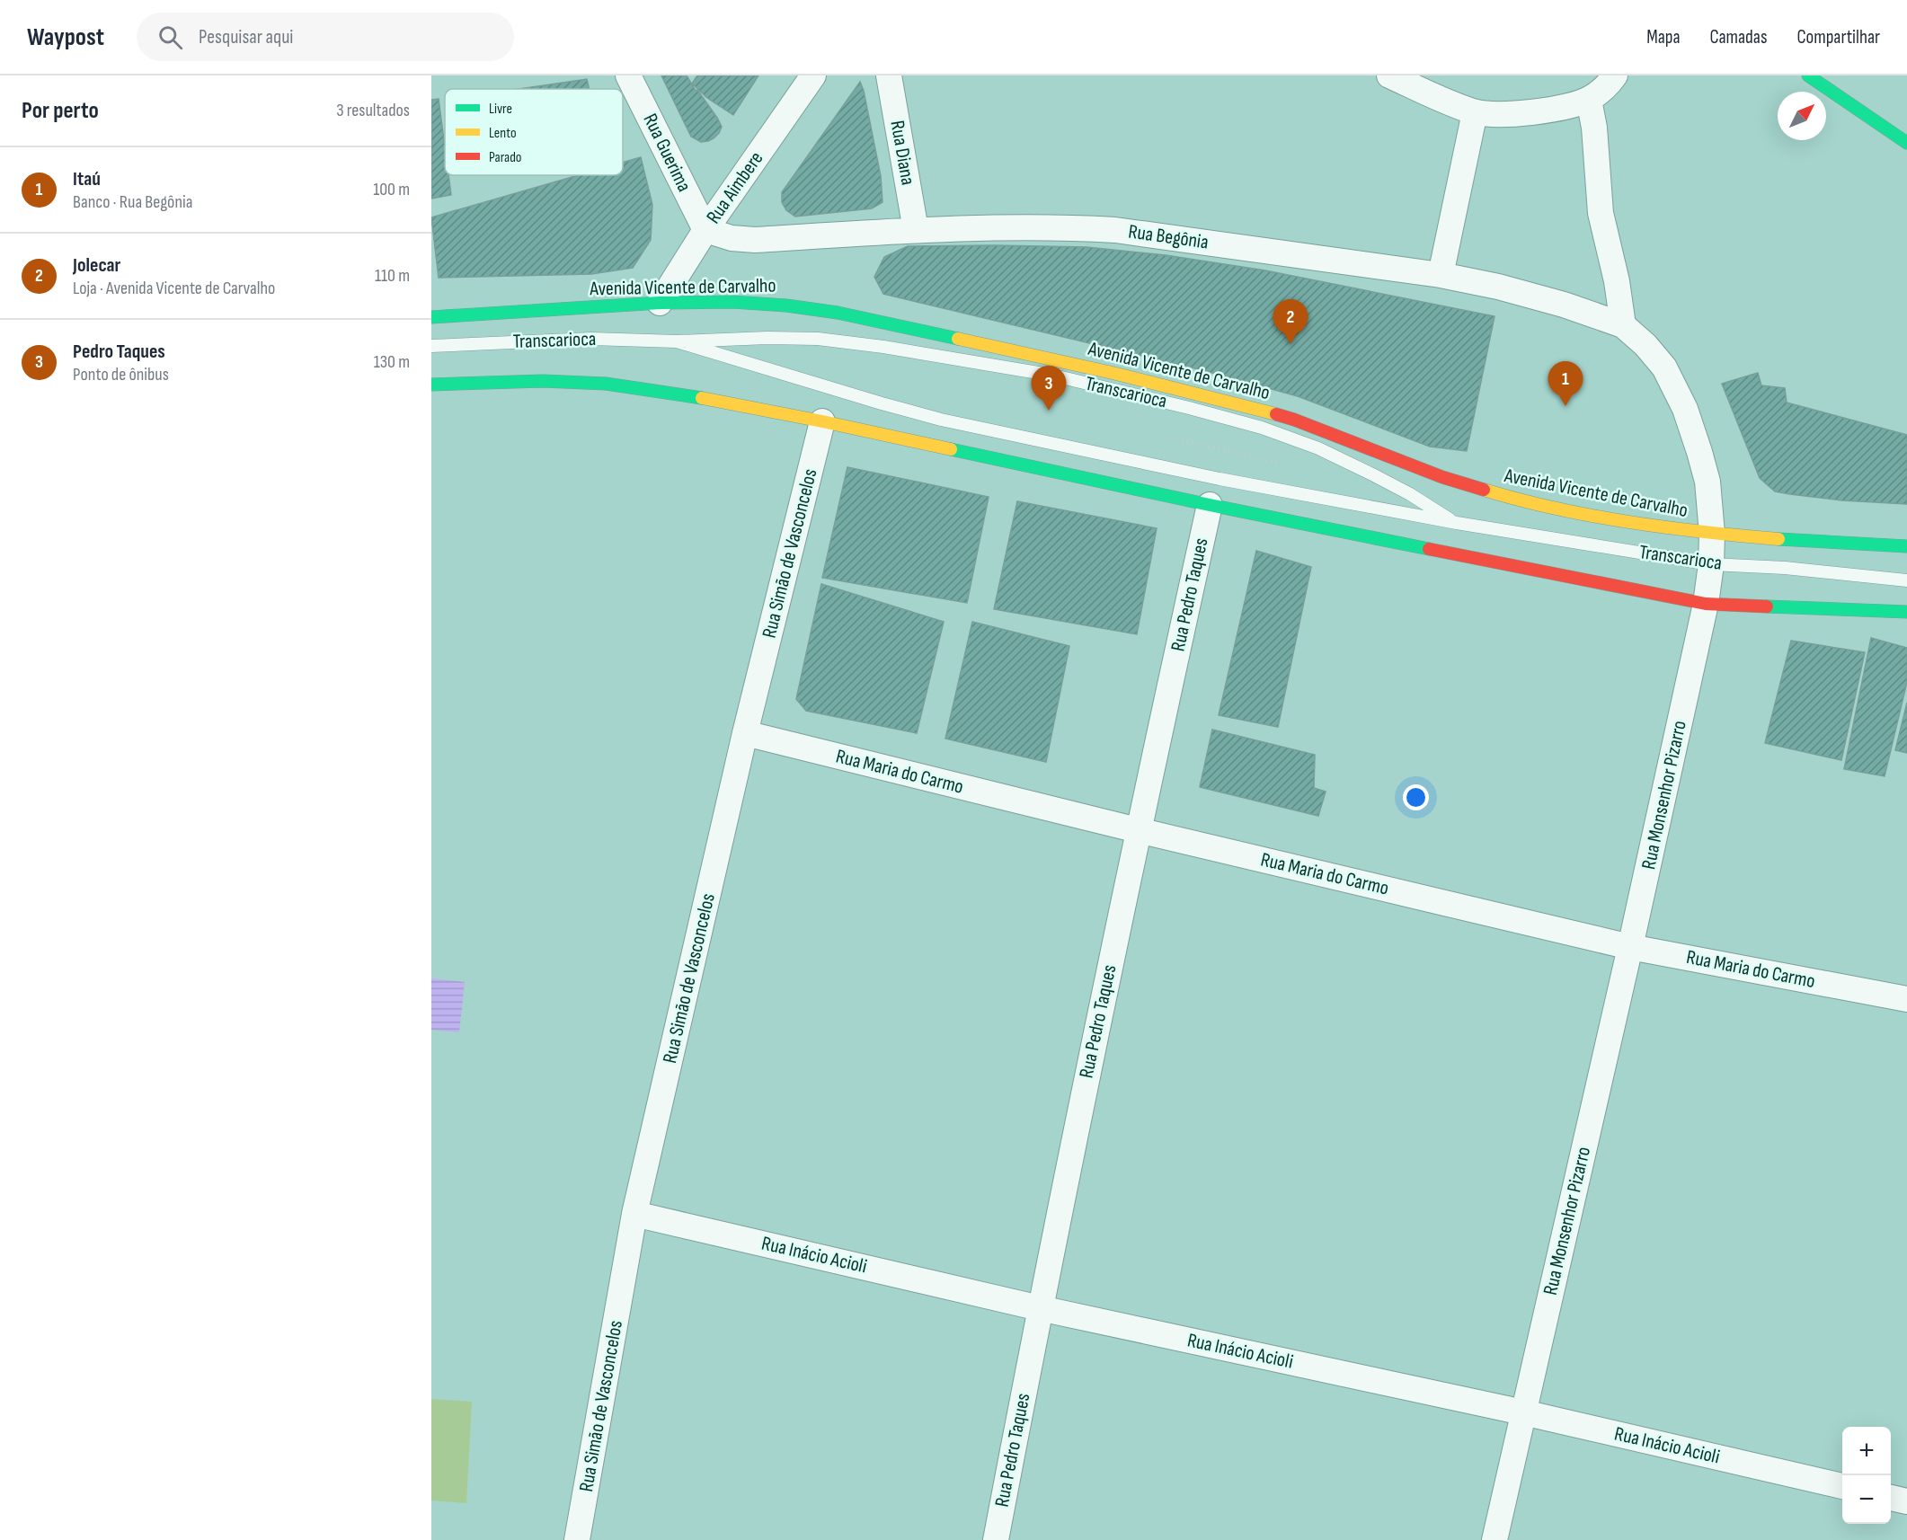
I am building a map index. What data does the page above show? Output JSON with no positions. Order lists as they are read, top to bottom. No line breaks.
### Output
{"streets":{"main road":["Avenida Vicente de Carvalho"],"street":["Rua Guerima","Rua Diana","Rua Aimbere","Rua Begônia","Rua Simão de Vasconcelos","Rua Pedro Taques","Rua Maria do Carmo","Rua Monsenhor Pizarro","Rua Inácio Acioli"],"lane":["Transcarioca"]},"crossings":[["Rua Guerima","Rua Aimbere"],["Rua Guerima","Rua Begônia"],["Rua Diana","Rua Begônia"],["Rua Aimbere","Rua Begônia"],["Rua Aimbere","Avenida Vicente de Carvalho"],["Rua Begônia","Rua Monsenhor Pizarro"],["Avenida Vicente de Carvalho","Rua Monsenhor Pizarro"],["Transcarioca","Rua Monsenhor Pizarro"],["Rua Simão de Vasconcelos","Rua Maria do Carmo"],["Rua Simão de Vasconcelos","Rua Inácio Acioli"],["Rua Pedro Taques","Rua Maria do Carmo"],["Rua Pedro Taques","Rua Inácio Acioli"],["Rua Maria do Carmo","Rua Monsenhor Pizarro"],["Rua Monsenhor Pizarro","Rua Inácio Acioli"]],"legend":["Livre","Lento","Parado"],"north":"top right","page":{"header":"Waypost","search":"Pesquisar aqui","nav":["Mapa","Camadas","Compartilhar"],"heading":["Por perto","3 resultados"],"list":[{"mark":"1","name":"Itaú","note":"Banco · Rua Begônia","value":"100 m"},{"mark":"2","name":"Jolecar","note":"Loja · Avenida Vicente de Carvalho","value":"110 m"},{"mark":"3","name":"Pedro Taques","note":"Ponto de ônibus","value":"130 m"}],"pins":["2","1","3"],"map_buttons":["+","−"]}}
